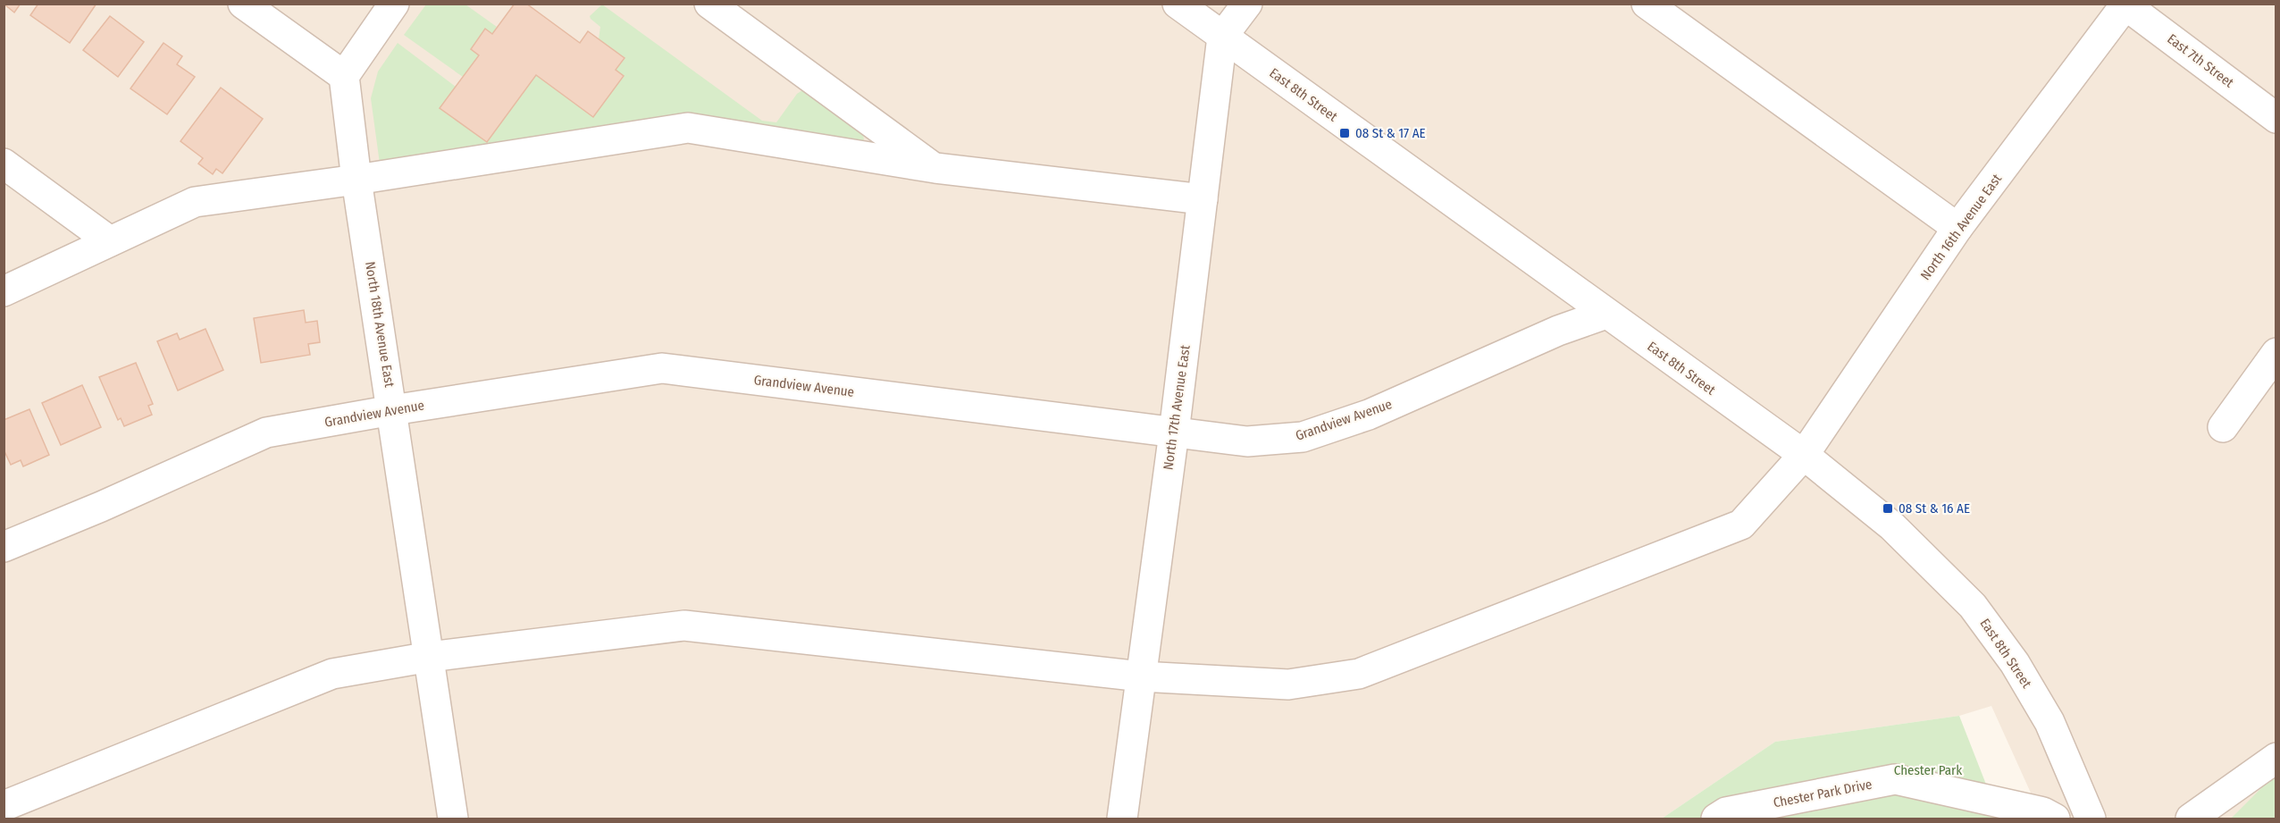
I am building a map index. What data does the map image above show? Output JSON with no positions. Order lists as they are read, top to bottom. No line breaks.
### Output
{"streets":{"street":["East 7th Street","East 8th Street","North 16th Avenue East","North 18th Avenue East","Grandview Avenue","North 17th Avenue East","Chester Park Drive"]},"crossings":[["East 7th Street","North 16th Avenue East"],["East 8th Street","North 16th Avenue East"],["East 8th Street","Grandview Avenue"],["East 8th Street","North 17th Avenue East"],["North 16th Avenue East","North 18th Avenue East"],["North 16th Avenue East","North 17th Avenue East"],["North 18th Avenue East","Grandview Avenue"],["Grandview Avenue","North 17th Avenue East"]],"parks":["Chester Park"],"places":{"transit":["08 St & 17 AE","08 St & 16 AE"]}}
